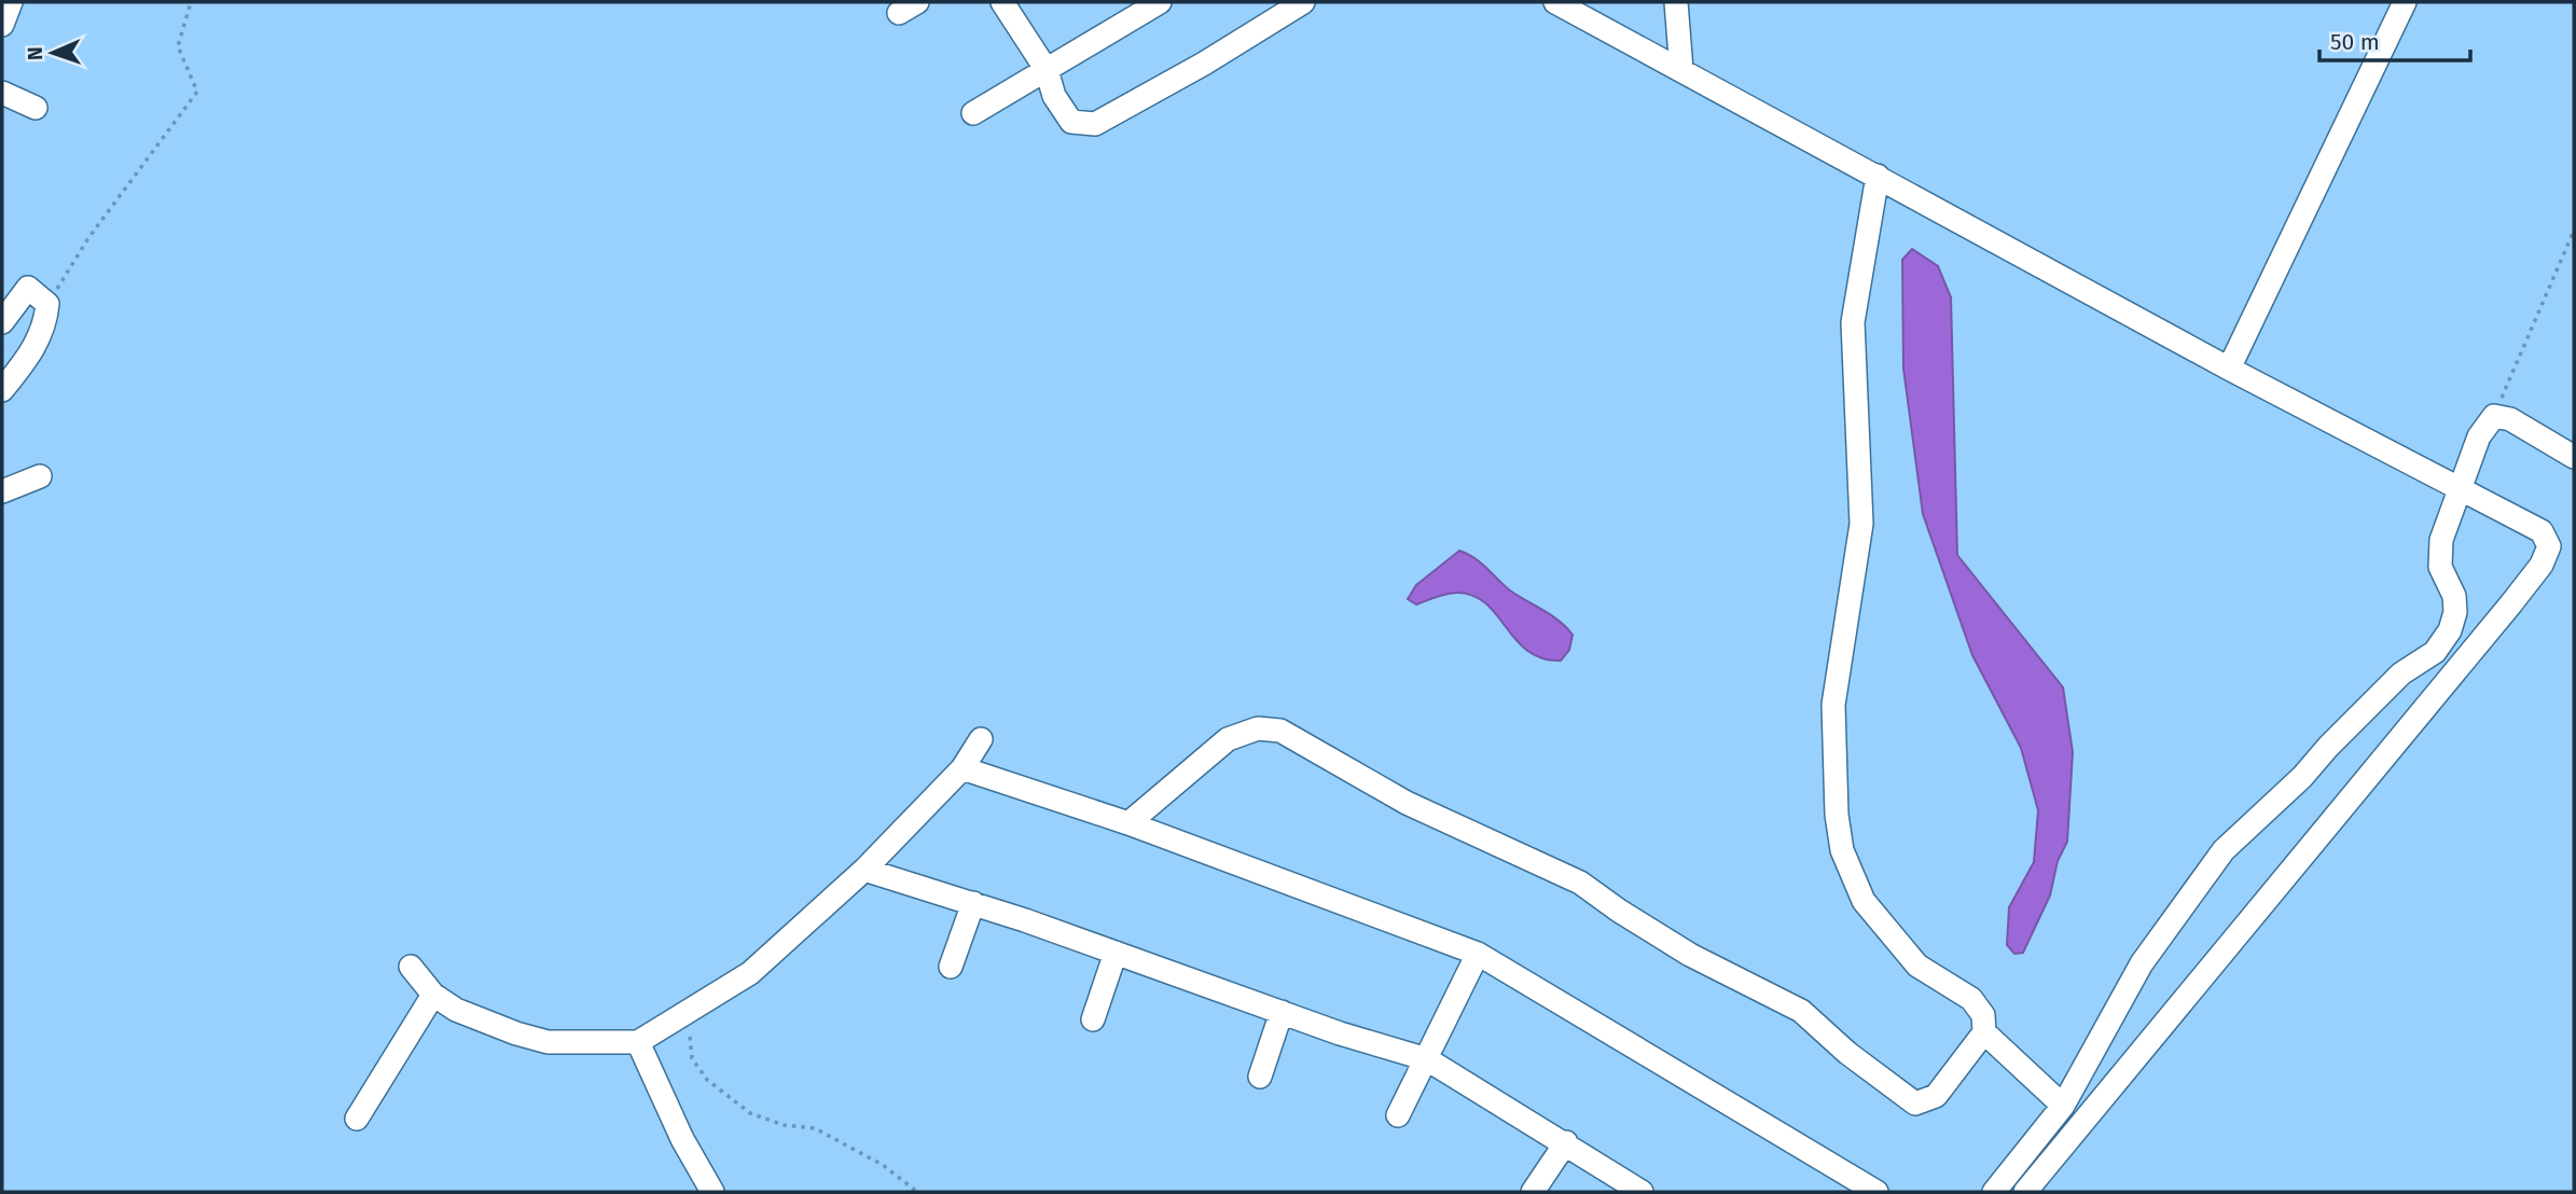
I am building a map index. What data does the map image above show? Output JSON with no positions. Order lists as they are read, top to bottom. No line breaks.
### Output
{"scale_bar":"50 m","north":"left"}
